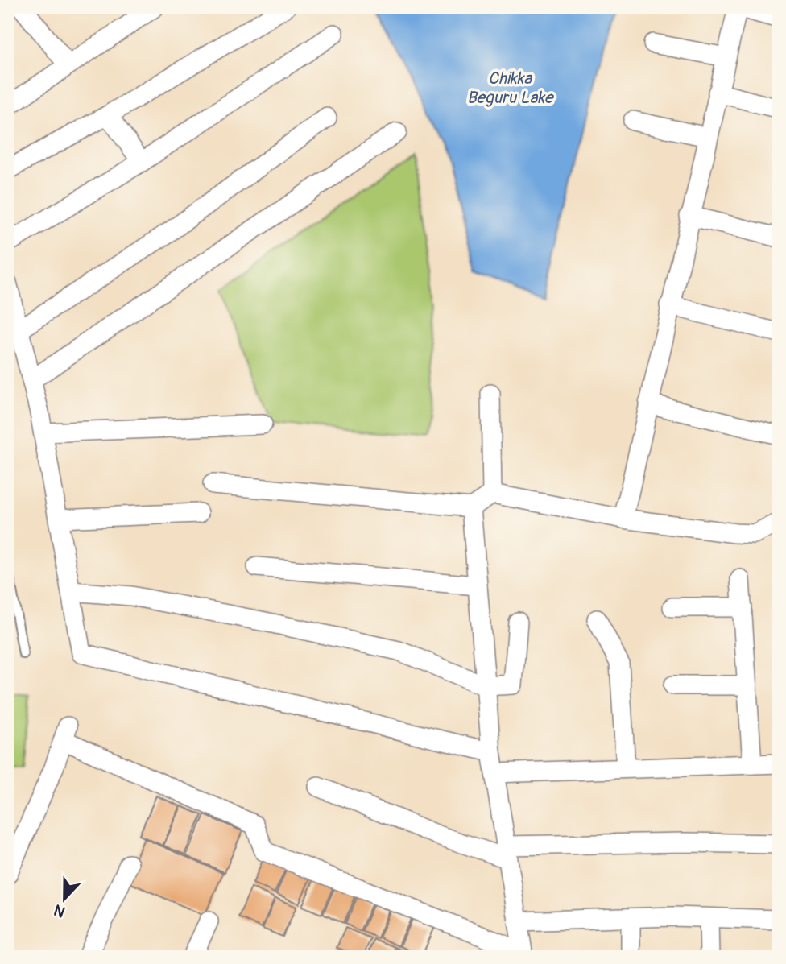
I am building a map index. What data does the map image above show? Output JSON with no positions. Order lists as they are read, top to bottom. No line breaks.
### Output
{"water":["Chikka Beguru Lake"],"north":"bottom"}
